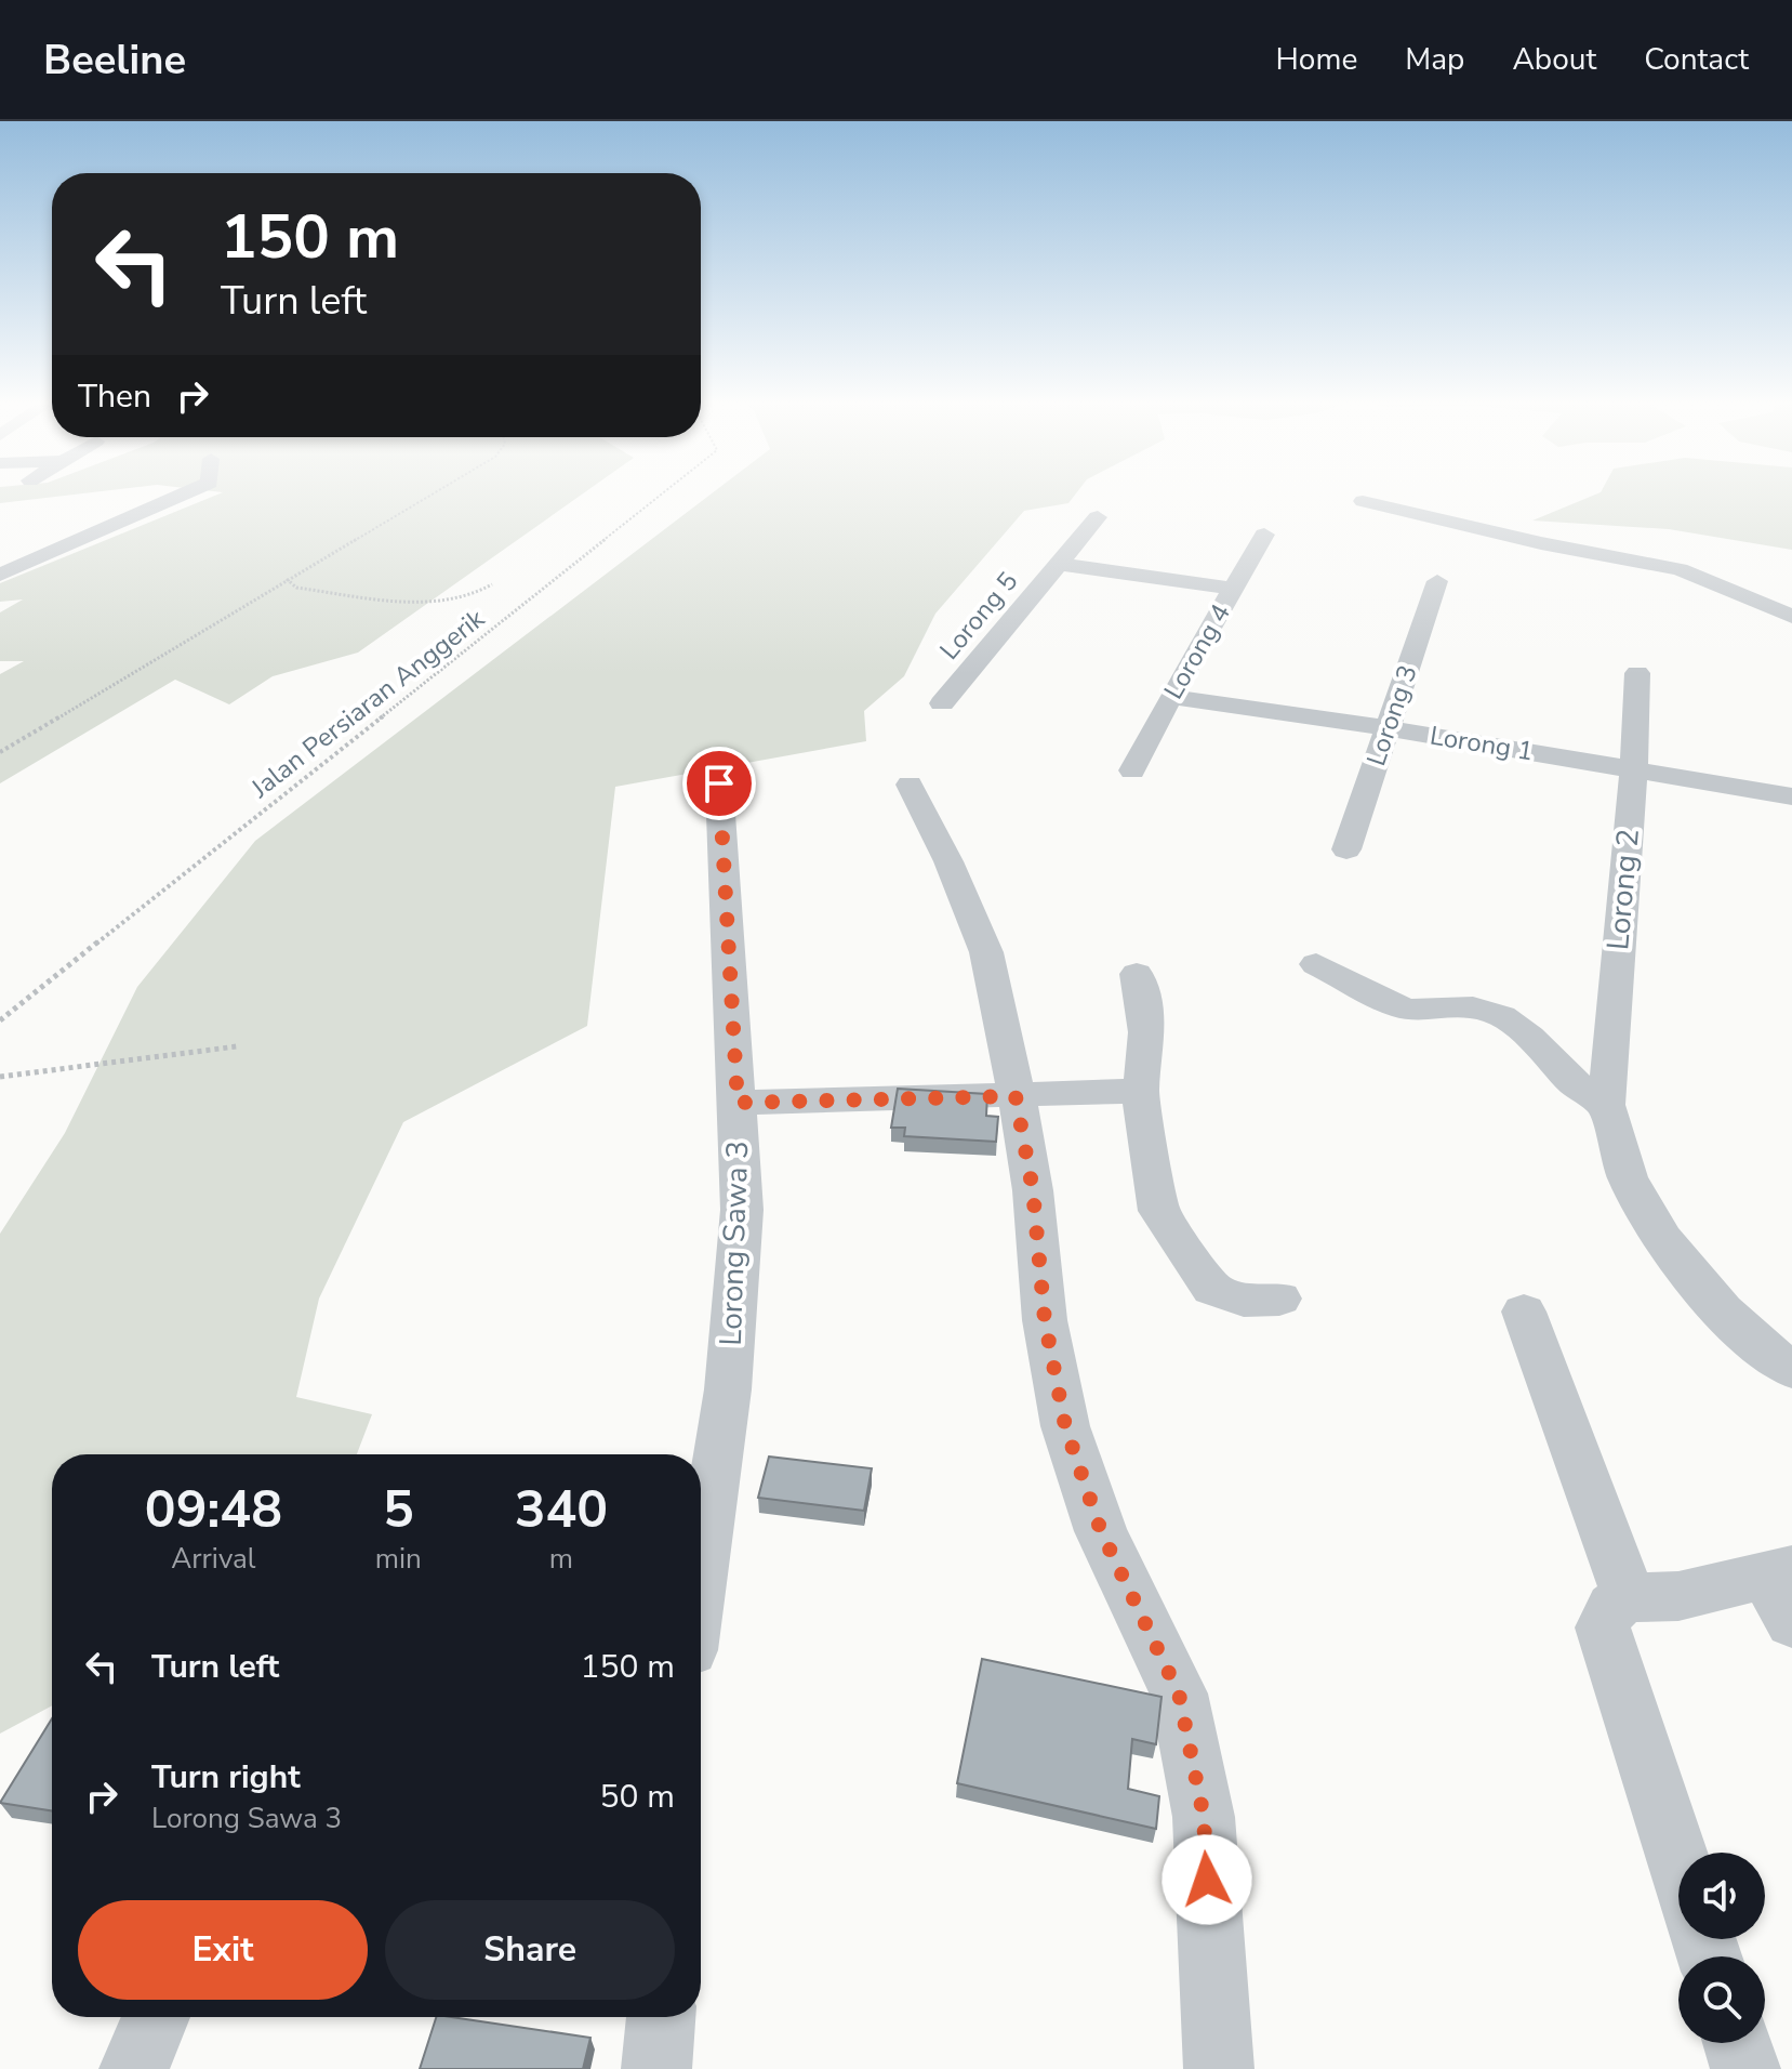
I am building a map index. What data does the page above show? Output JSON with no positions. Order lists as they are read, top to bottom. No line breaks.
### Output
{"streets":{"street":["Lorong 5","Lorong 4","Lorong 3","Lorong 1","Lorong 2","Lorong Sawa 3"],"path":["Jalan Persiaran Anggerik"]},"crossings":[["Lorong 5","Lorong 4"],["Lorong 4","Lorong 1"],["Lorong 3","Lorong 1"],["Lorong 1","Lorong 2"]],"page":{"header":"Beeline","nav":["Home","Map","About","Contact"],"turn":["150 m","Turn left"],"then":"Then","eta":["09:48","Arrival","5","min","340","m"],"list":[{"name":"Turn left","value":"150 m"},{"name":"Turn right","note":"Lorong Sawa 3","value":"50 m"}],"buttons":["Exit","Share"]}}
